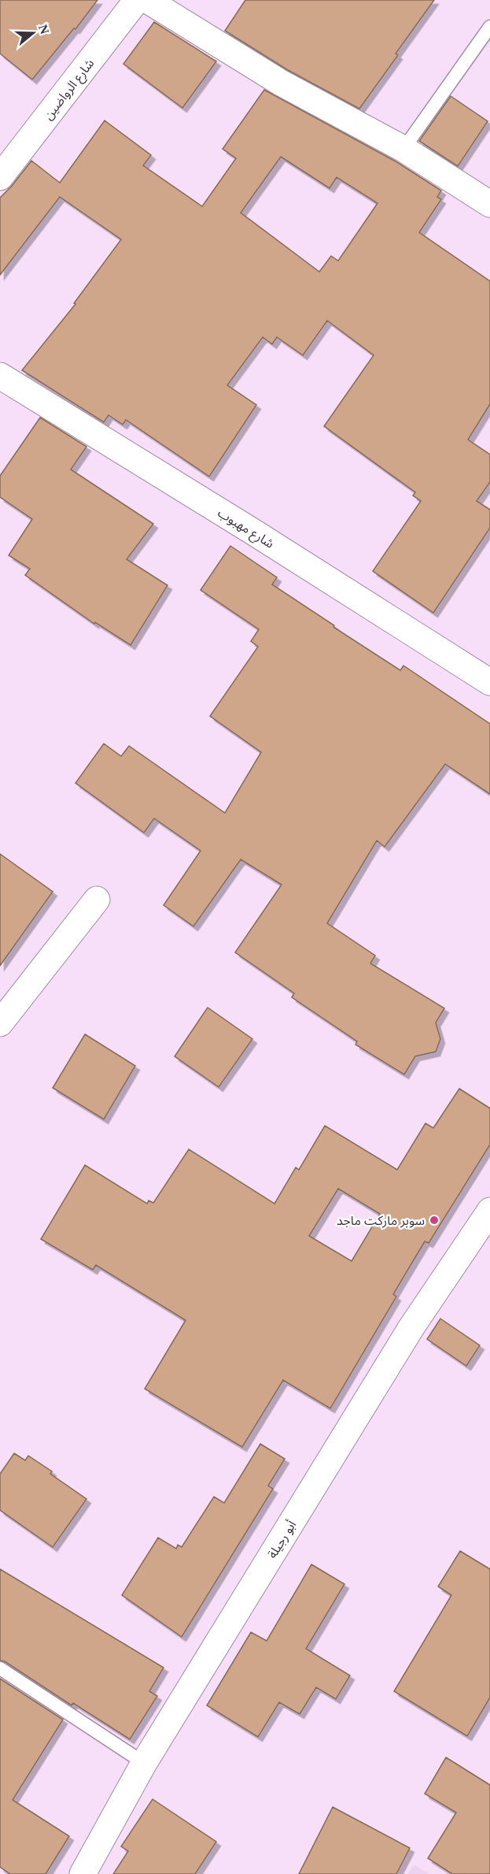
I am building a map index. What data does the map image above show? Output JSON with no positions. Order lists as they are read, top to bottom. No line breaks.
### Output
{"streets":{"street":["شارع الرواضين","شارع مهبوب","أبو رجيلة"]},"places":["سوبر ماركت ماجد"],"north":"right"}
